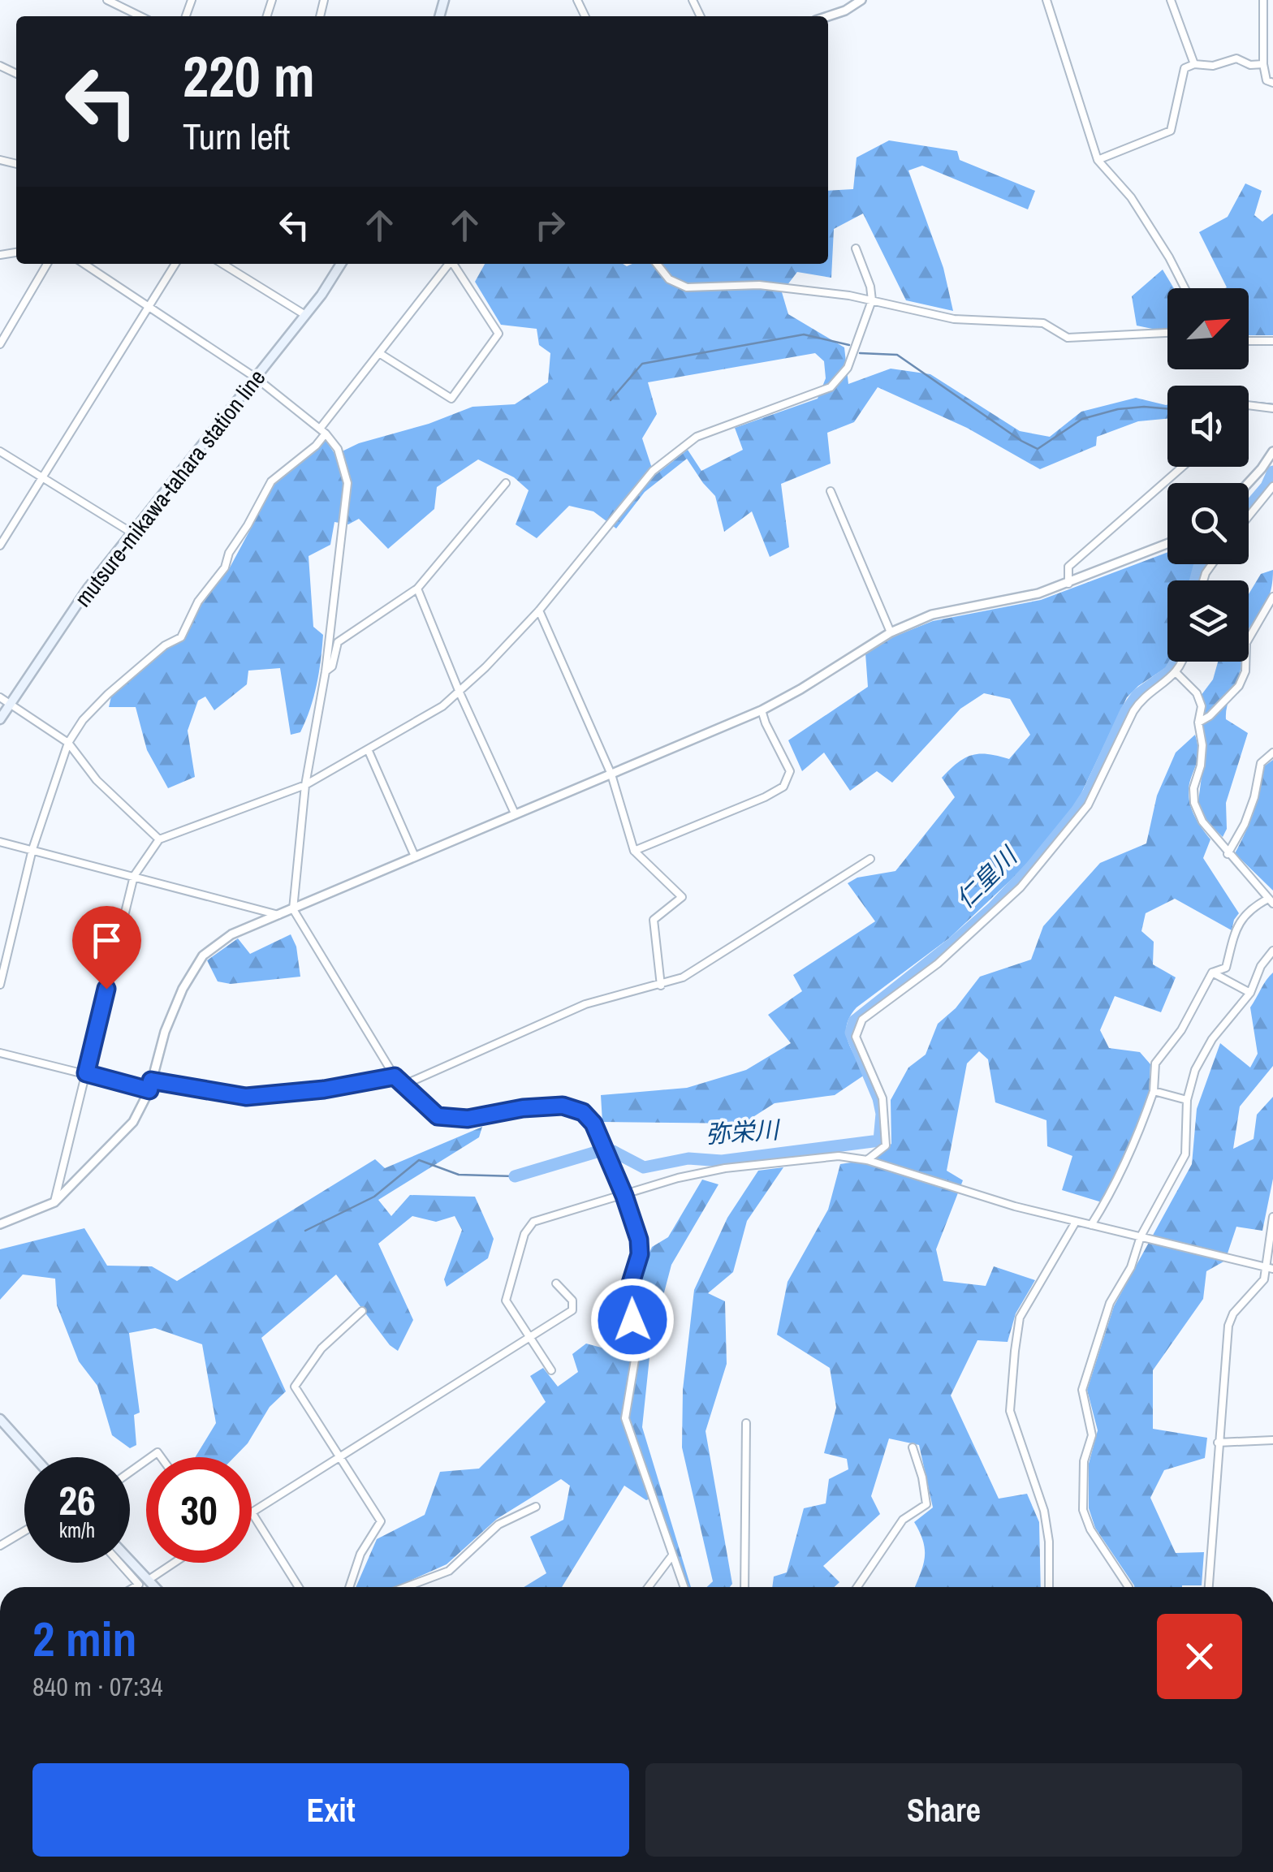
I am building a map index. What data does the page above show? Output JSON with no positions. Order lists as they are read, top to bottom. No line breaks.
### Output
{"streets":{"main road":["mutsure-mikawa-tahara station line"]},"water":["仁皇川","弥栄川"],"north":"top right","page":{"turn":["220 m","Turn left"],"speed":"26 km/h","limit":"30","heading":["2 min","840 m · 07:34"],"buttons":["Exit","Share"]}}
